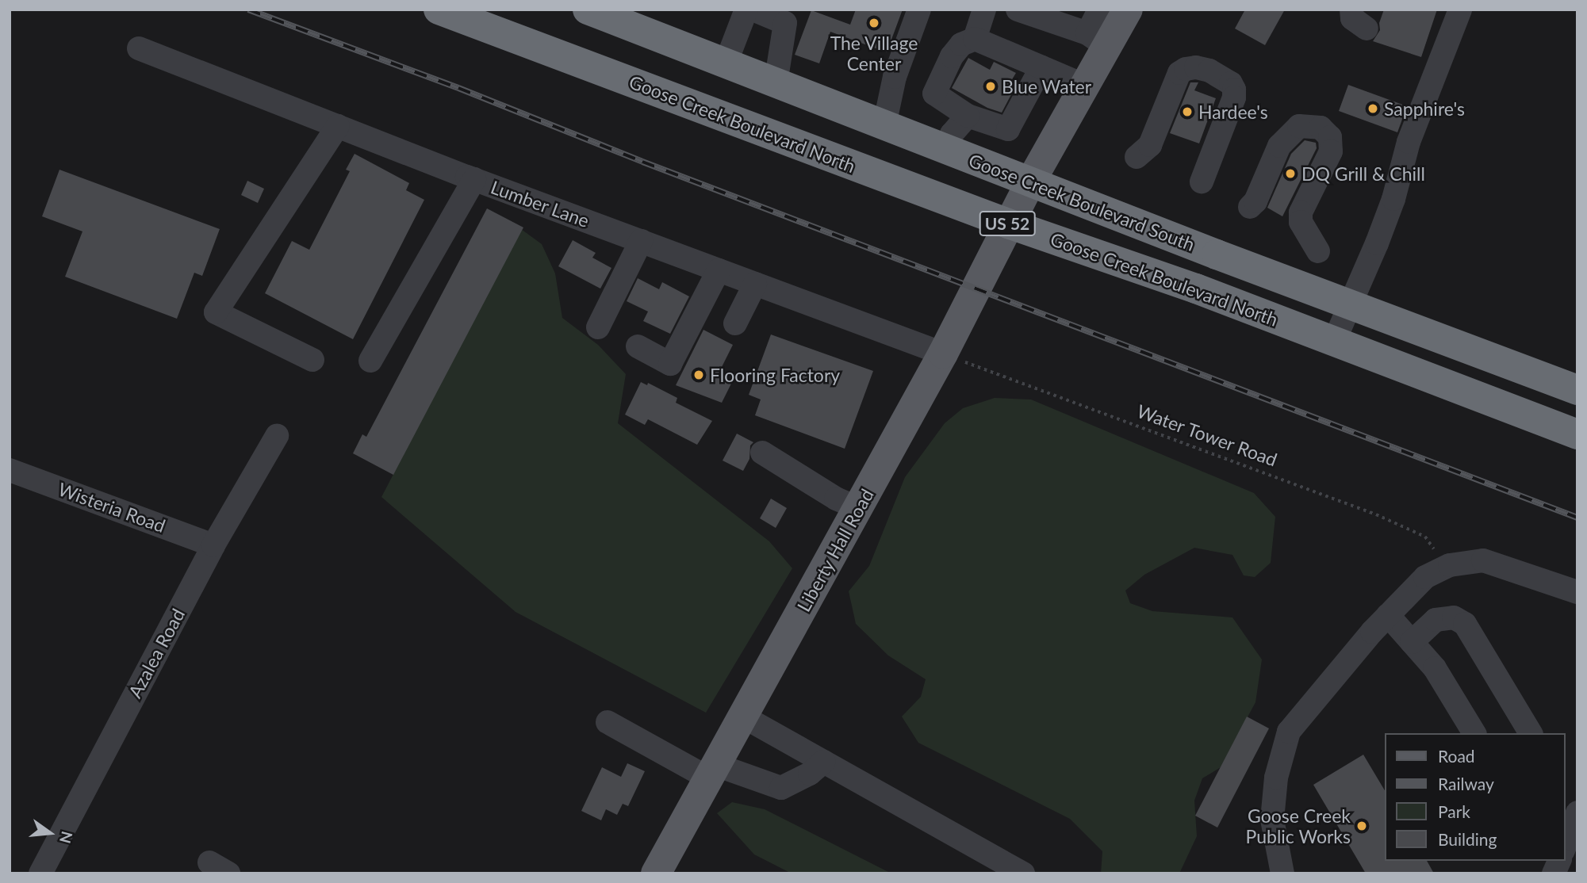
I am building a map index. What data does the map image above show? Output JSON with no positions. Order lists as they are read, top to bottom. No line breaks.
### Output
{"streets":{"highway":["Goose Creek Boulevard North","Goose Creek Boulevard South","US 52"],"main road":["Liberty Hall Road"],"street":["Lumber Lane","Wisteria Road","Azalea Road"],"path":["Water Tower Road"]},"crossings":[["Goose Creek Boulevard North","Liberty Hall Road"],["Goose Creek Boulevard South","Liberty Hall Road"],["Lumber Lane","Water Tower Road"],["Lumber Lane","Liberty Hall Road"],["Water Tower Road","Liberty Hall Road"],["Wisteria Road","Azalea Road"]],"places":["The Village Center","Blue Water","Sapphire's","Hardee's","DQ Grill & Chill","Flooring Factory","Goose Creek Public Works"],"legend":["Road","Railway","Park","Building"],"north":"right"}
